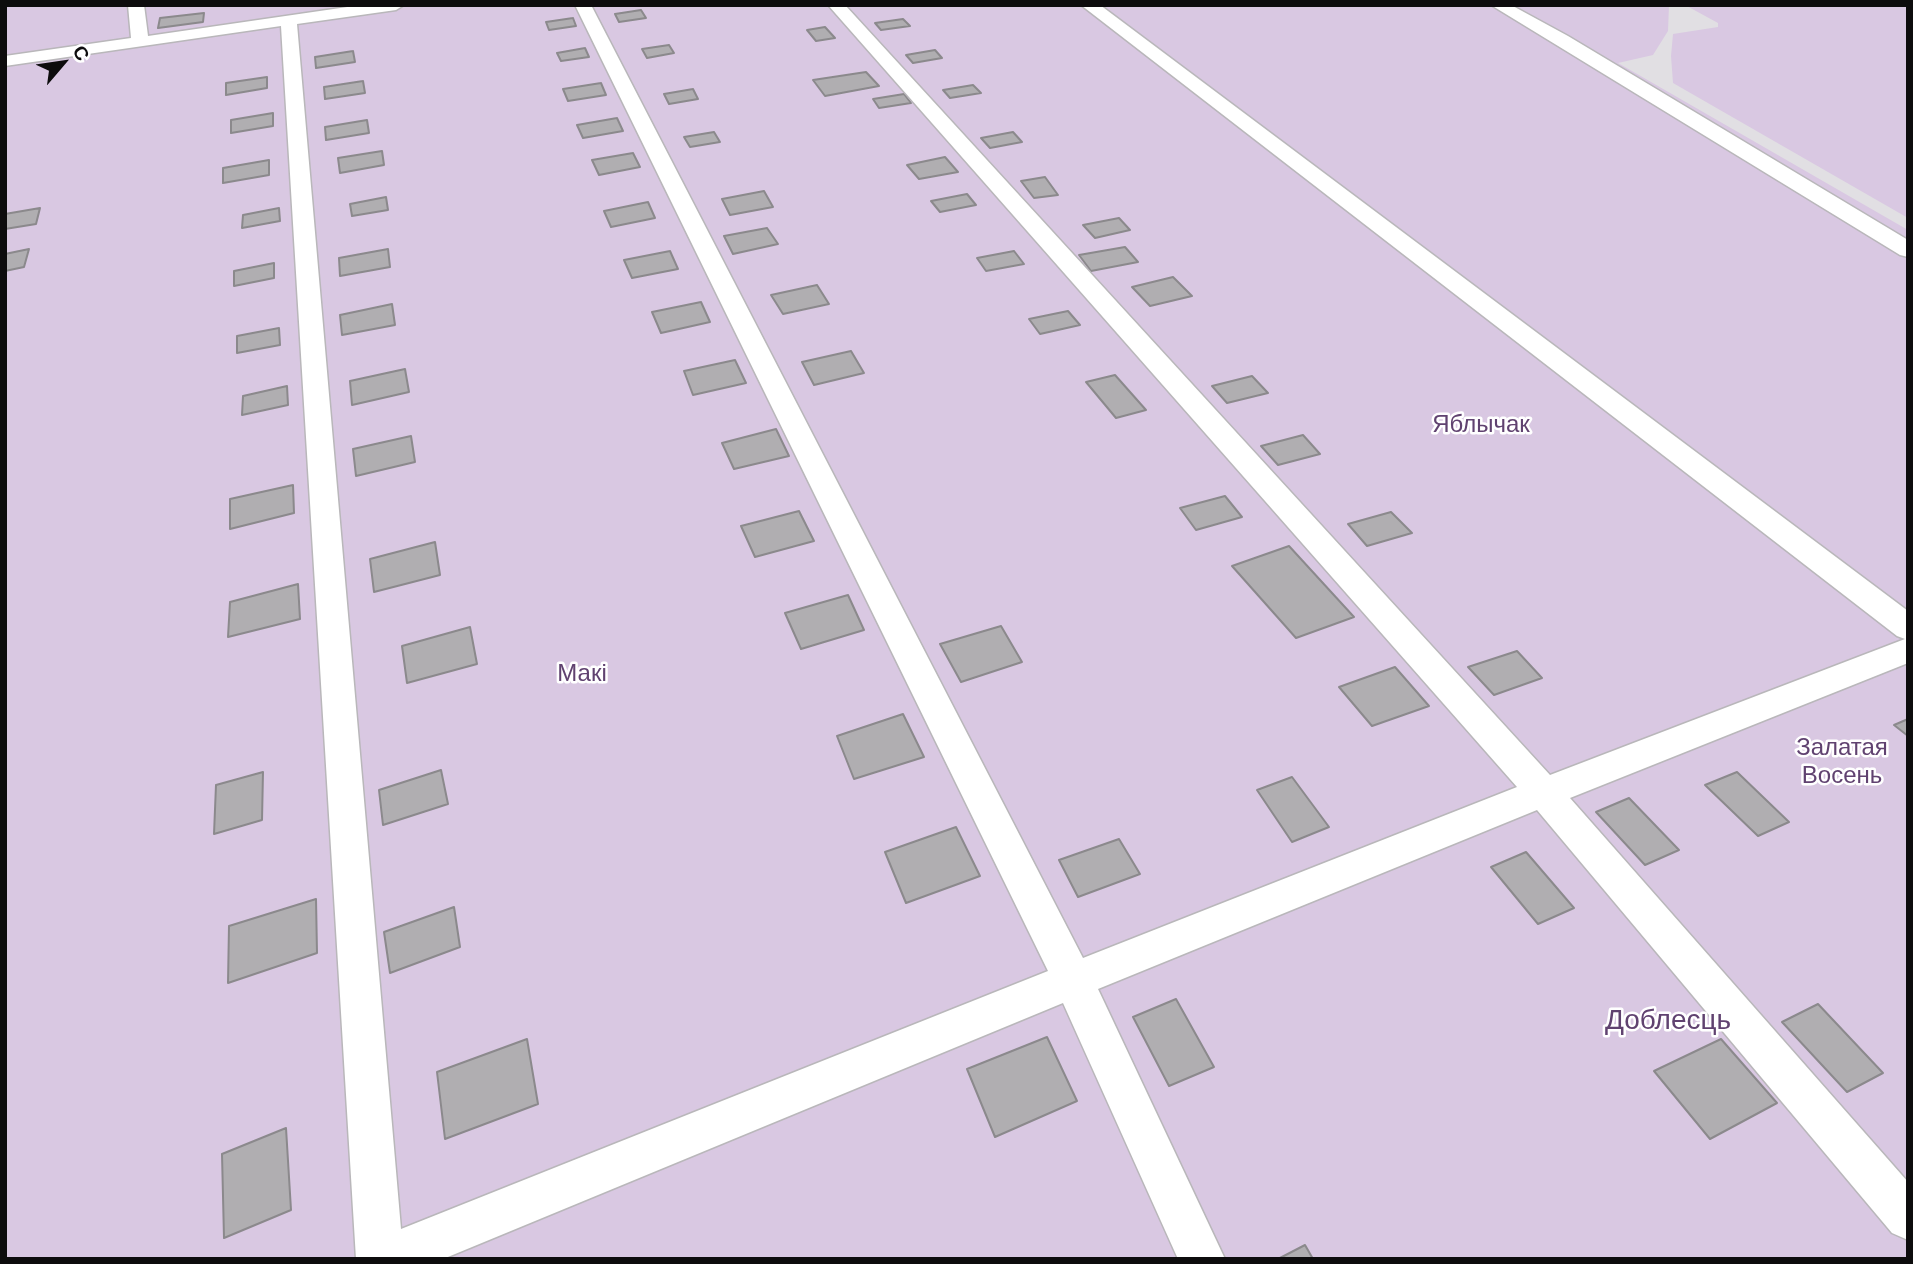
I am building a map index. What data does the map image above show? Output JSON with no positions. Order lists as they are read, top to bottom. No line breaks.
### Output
{"parks":["Яблычак","Макі","Залатая Восень","Доблесць"],"north":"top right"}
